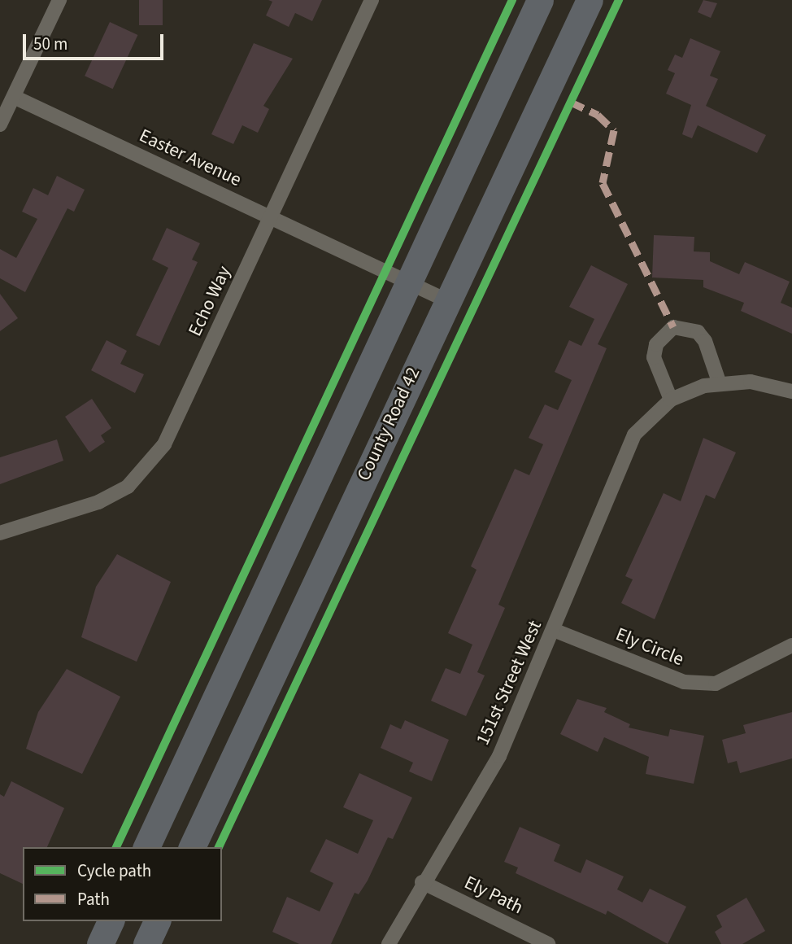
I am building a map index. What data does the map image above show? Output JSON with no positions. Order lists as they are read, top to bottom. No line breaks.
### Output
{"streets":{"highway":["County Road 42"],"street":["Easter Avenue","Echo Way","Ely Circle","151st Street West","Ely Path"]},"crossings":[["Easter Avenue","Echo Way"],["Easter Avenue","County Road 42"],["Ely Circle","151st Street West"],["151st Street West","Ely Path"]],"legend":["Cycle path","Path"],"scale_bar":"50 m"}
